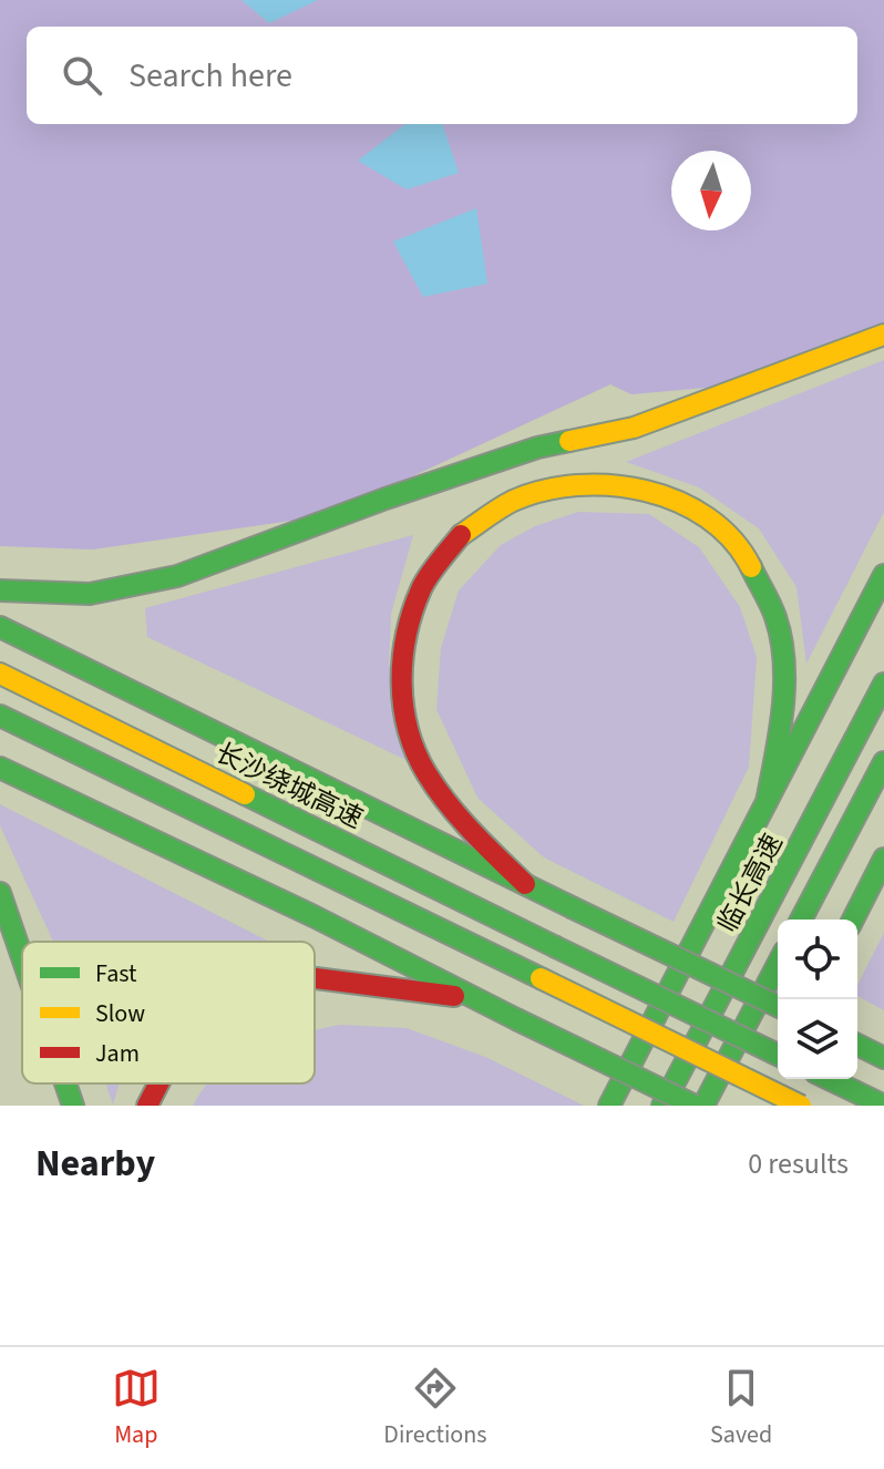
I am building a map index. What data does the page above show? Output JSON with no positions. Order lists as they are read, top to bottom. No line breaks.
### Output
{"streets":{"highway":["长沙绕城高速","临长高速"]},"legend":["Fast","Slow","Jam"],"north":"bottom","page":{"search":"Search here","heading":["Nearby","0 results"],"nav":["Map","Directions","Saved"]}}
